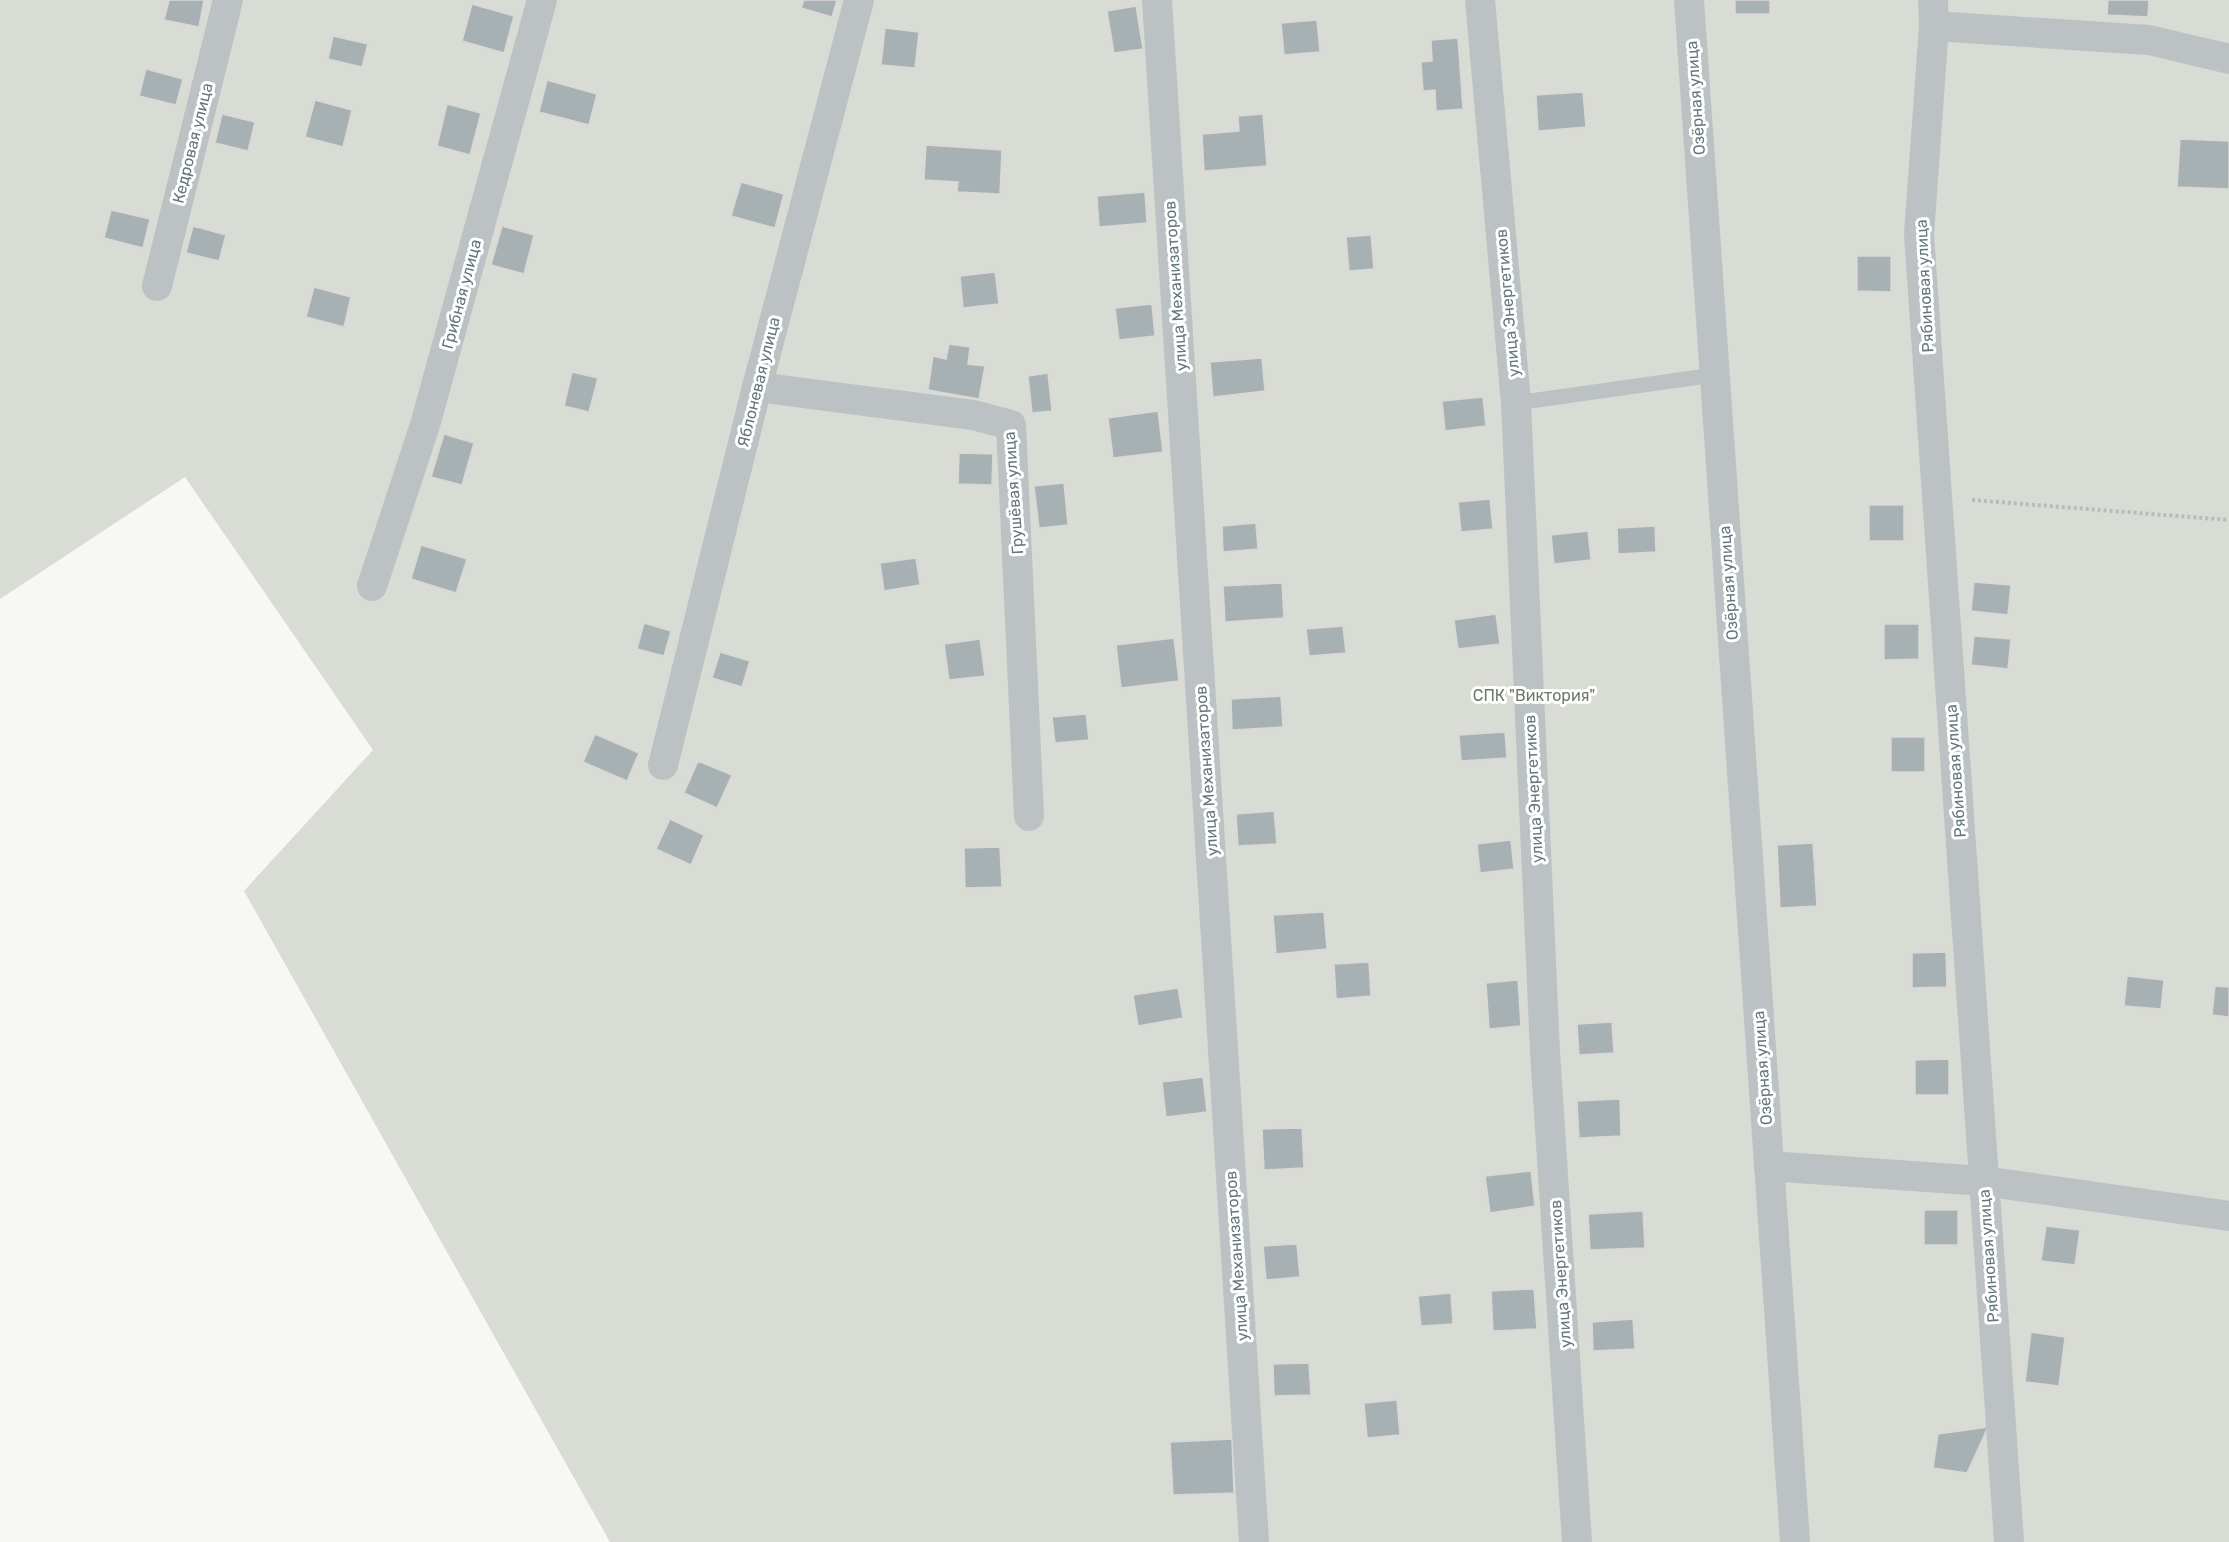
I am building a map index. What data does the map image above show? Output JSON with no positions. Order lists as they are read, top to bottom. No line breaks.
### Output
{"streets":{"street":["Озёрная улица","Кедровая улица","улица Механизаторов","Рябиновая улица","Грибная улица","улица Энергетиков","Яблоневая улица","Грушёвая улица"]},"crossings":[["Яблоневая улица","Грушёвая улица"]],"parks":["СПК \"Виктория\""]}
